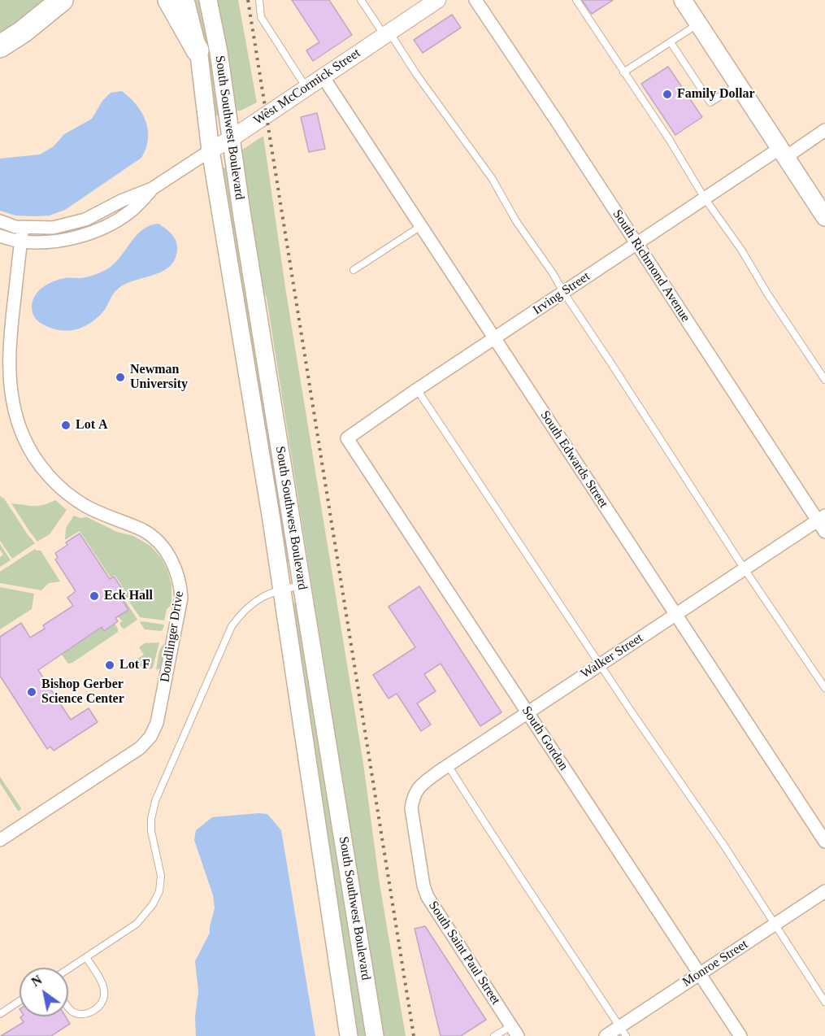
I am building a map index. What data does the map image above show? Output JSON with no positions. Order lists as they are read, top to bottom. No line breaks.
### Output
{"streets":{"main road":["South Southwest Boulevard"],"street":["West McCormick Street","South Richmond Avenue","Irving Street","South Edwards Street","Dondlinger Drive","Walker Street","South Gordon","South Saint Paul Street","Monroe Street"]},"crossings":[["West McCormick Street","South Southwest Boulevard"],["West McCormick Street","South Edwards Street"],["West McCormick Street","Dondlinger Drive"],["South Richmond Avenue","Irving Street"],["South Richmond Avenue","Walker Street"],["Irving Street","South Edwards Street"],["Irving Street","South Gordon"],["South Edwards Street","Walker Street"],["Walker Street","South Gordon"],["Walker Street","South Saint Paul Street"],["South Gordon","Monroe Street"]],"places":["Family Dollar","Newman University","Lot A","Eck Hall","Lot F","Bishop Gerber Science Center"],"north":"top left"}
